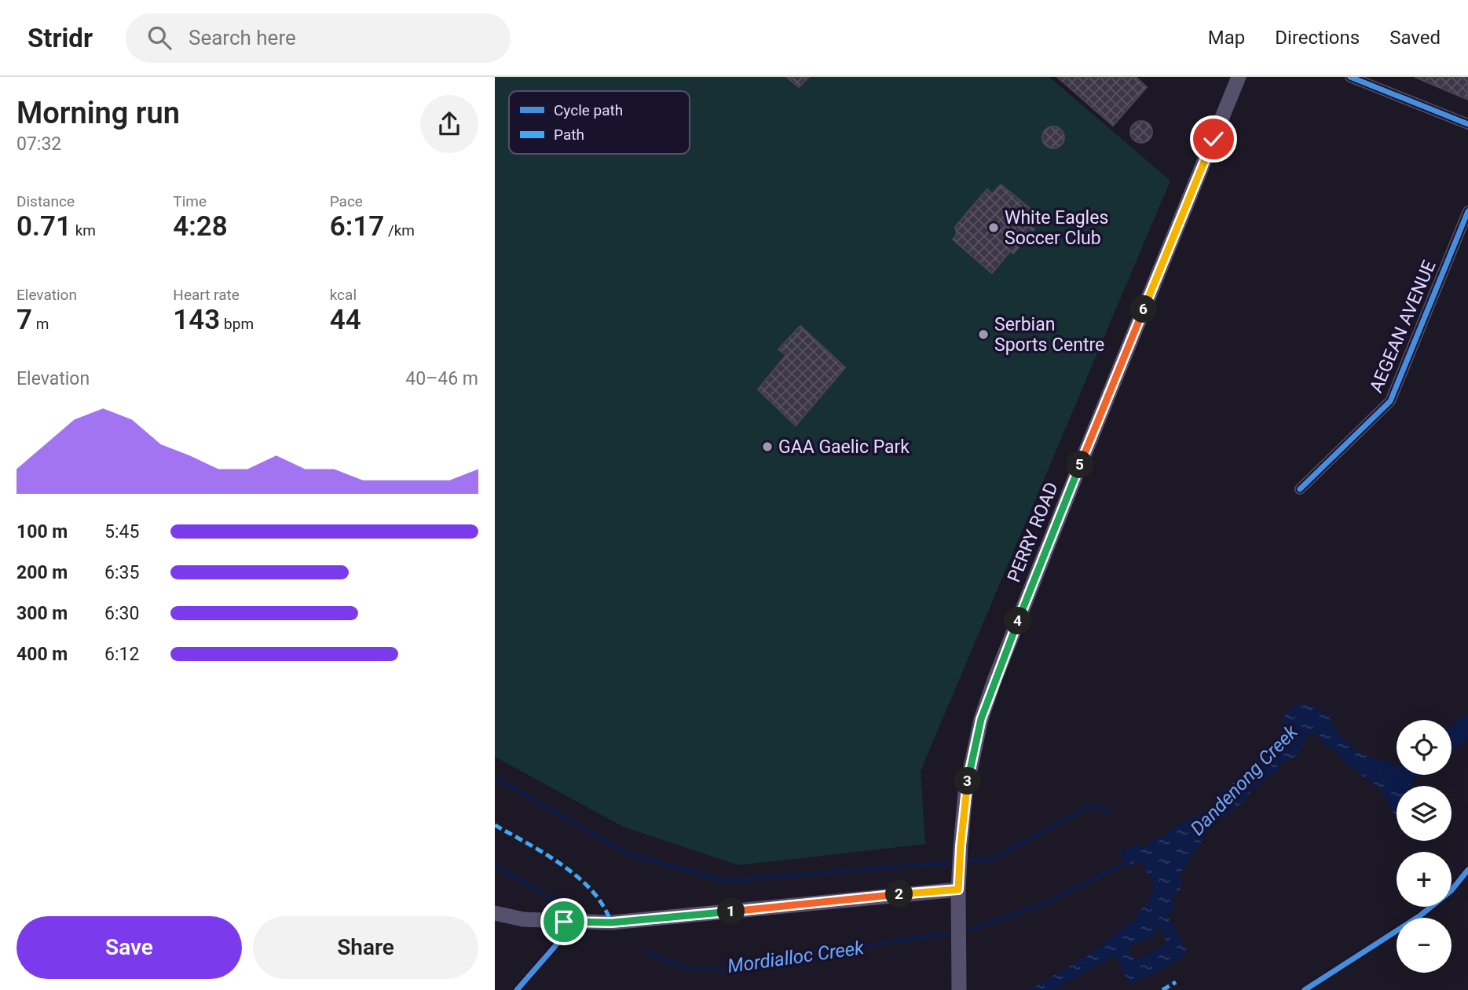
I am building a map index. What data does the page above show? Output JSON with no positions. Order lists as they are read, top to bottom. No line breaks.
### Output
{"streets":{"main road":["PERRY ROAD"],"street":["AEGEAN AVENUE"]},"water":["Dandenong Creek","Mordialloc Creek"],"places":["White Eagles Soccer Club","Serbian Sports Centre","GAA Gaelic Park"],"legend":["Cycle path","Path"],"page":{"header":"Stridr","search":"Search here","nav":["Map","Directions","Saved"],"heading":["Morning run","07:32"],"stats":[["Distance","0.71 km"],["Time","4:28"],["Pace","6:17 /km"],["Elevation","7 m"],["Heart rate","143 bpm"],["kcal","44"]],"pins":["6","5","4","3","2","1"],"chart":["Elevation","40–46 m"],"list":[{"name":"100 m","note":"5:45"},{"name":"200 m","note":"6:35"},{"name":"300 m","note":"6:30"},{"name":"400 m","note":"6:12"}],"map_buttons":["+","−"],"buttons":["Save","Share"]}}
